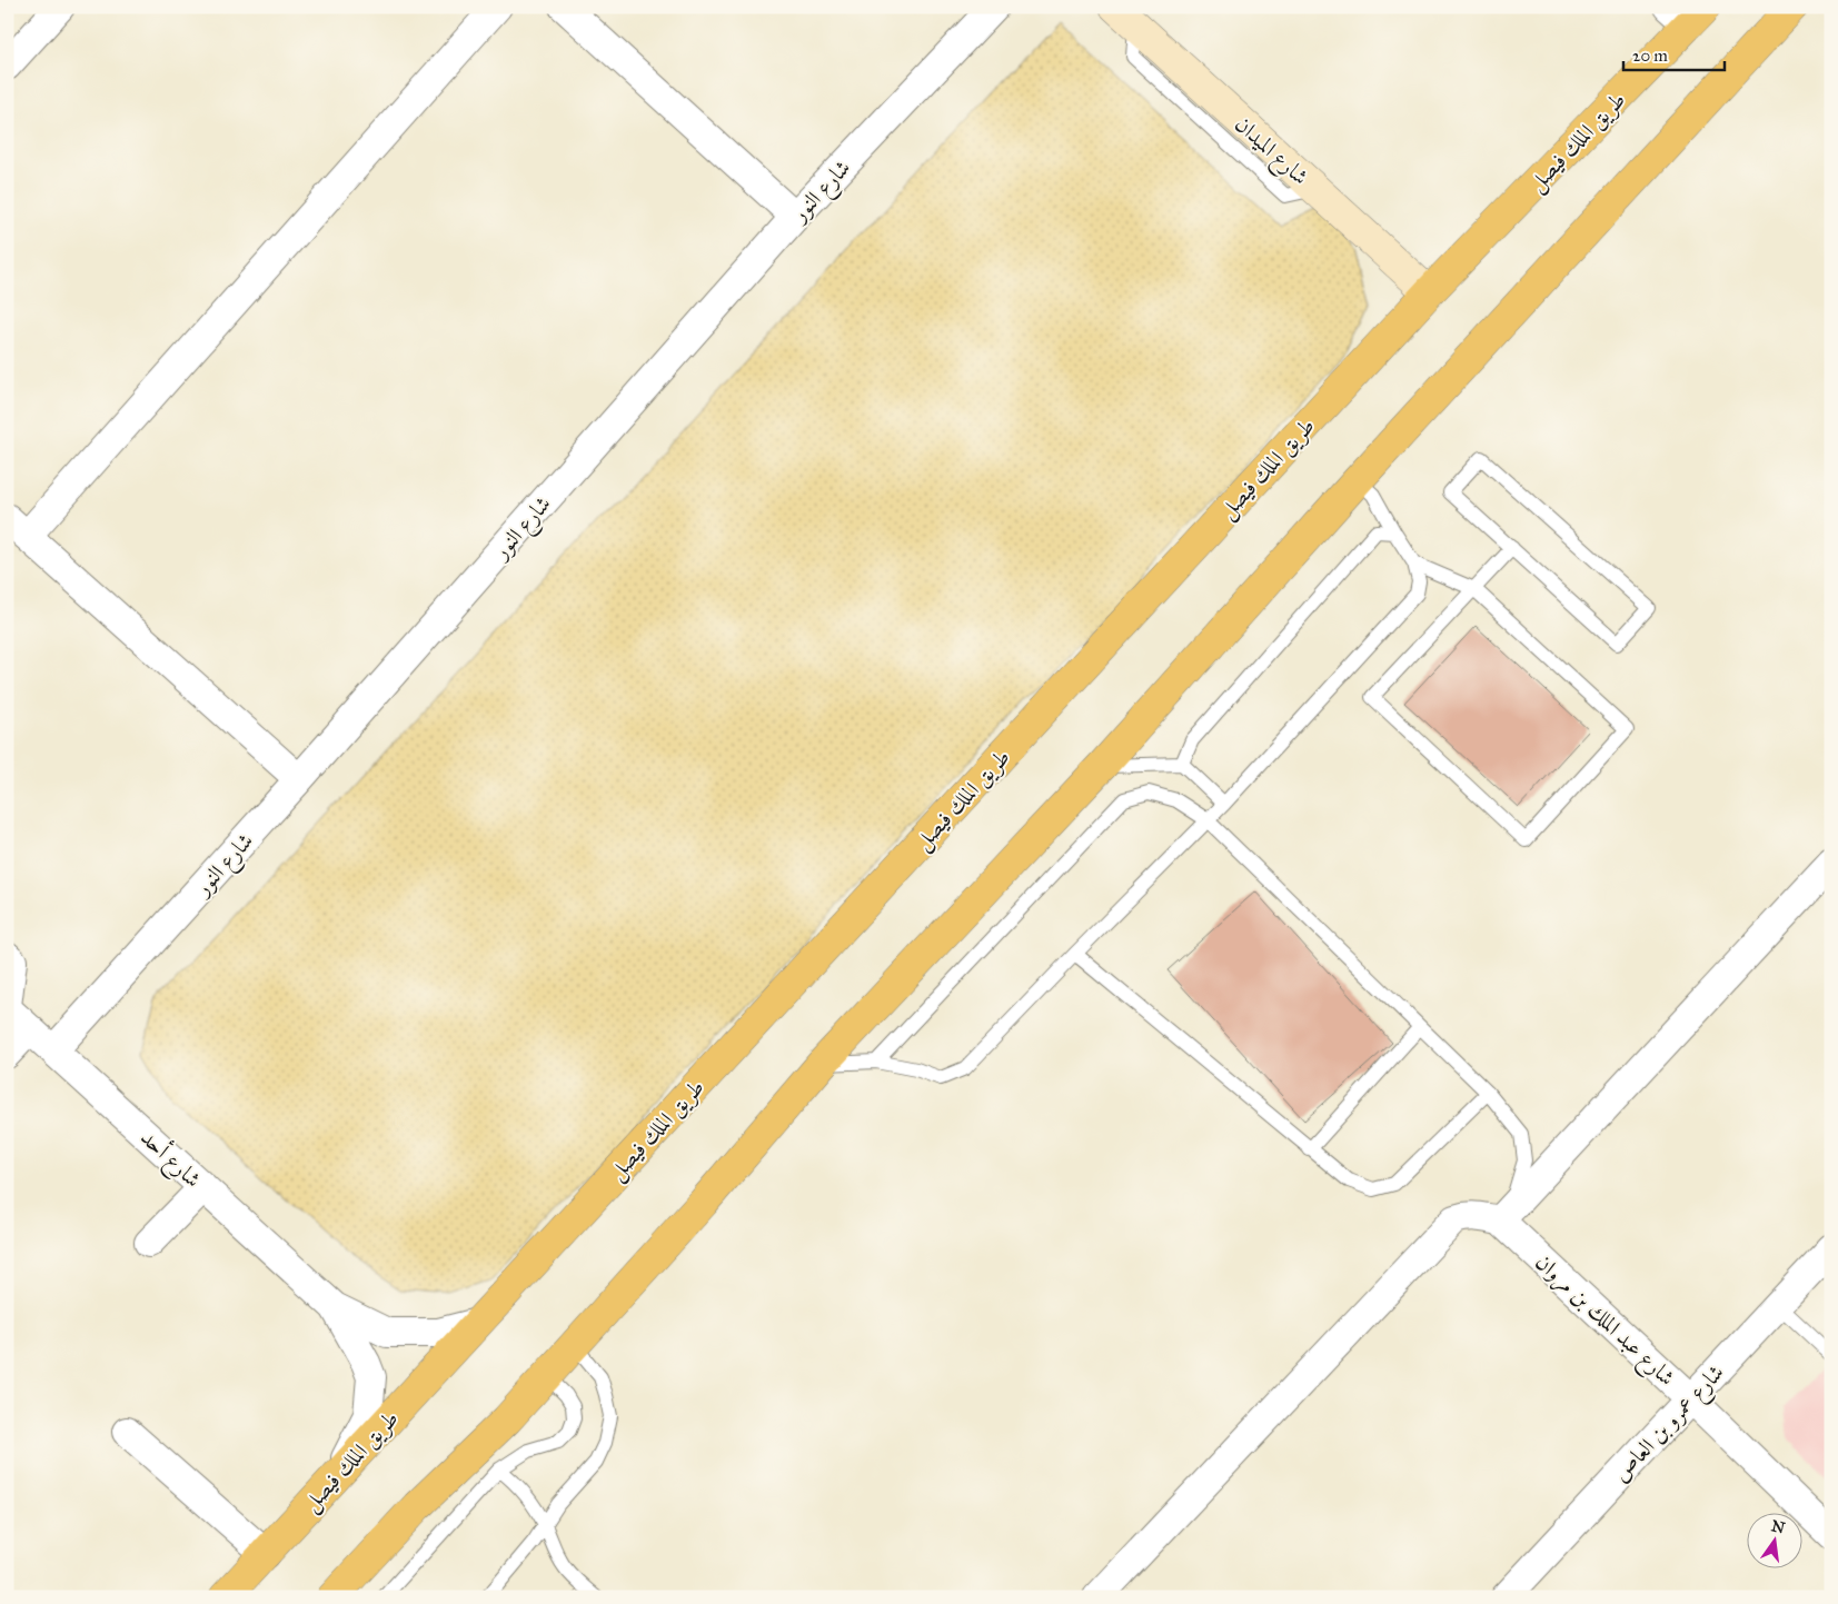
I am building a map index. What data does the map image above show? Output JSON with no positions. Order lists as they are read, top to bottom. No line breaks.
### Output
{"streets":{"main road":["طريق الملك فيصل"],"street":["شارع الميدان","شارع النور","شارع أحد","شارع عبد الملك بن مروان","شارع عمرو بن العاص"]},"crossings":[["طريق الملك فيصل","شارع الميدان"],["طريق الملك فيصل","شارع أحد"],["شارع النور","شارع أحد"],["شارع عبد الملك بن مروان","شارع عمرو بن العاص"]],"scale_bar":"20 m","north":"top"}
